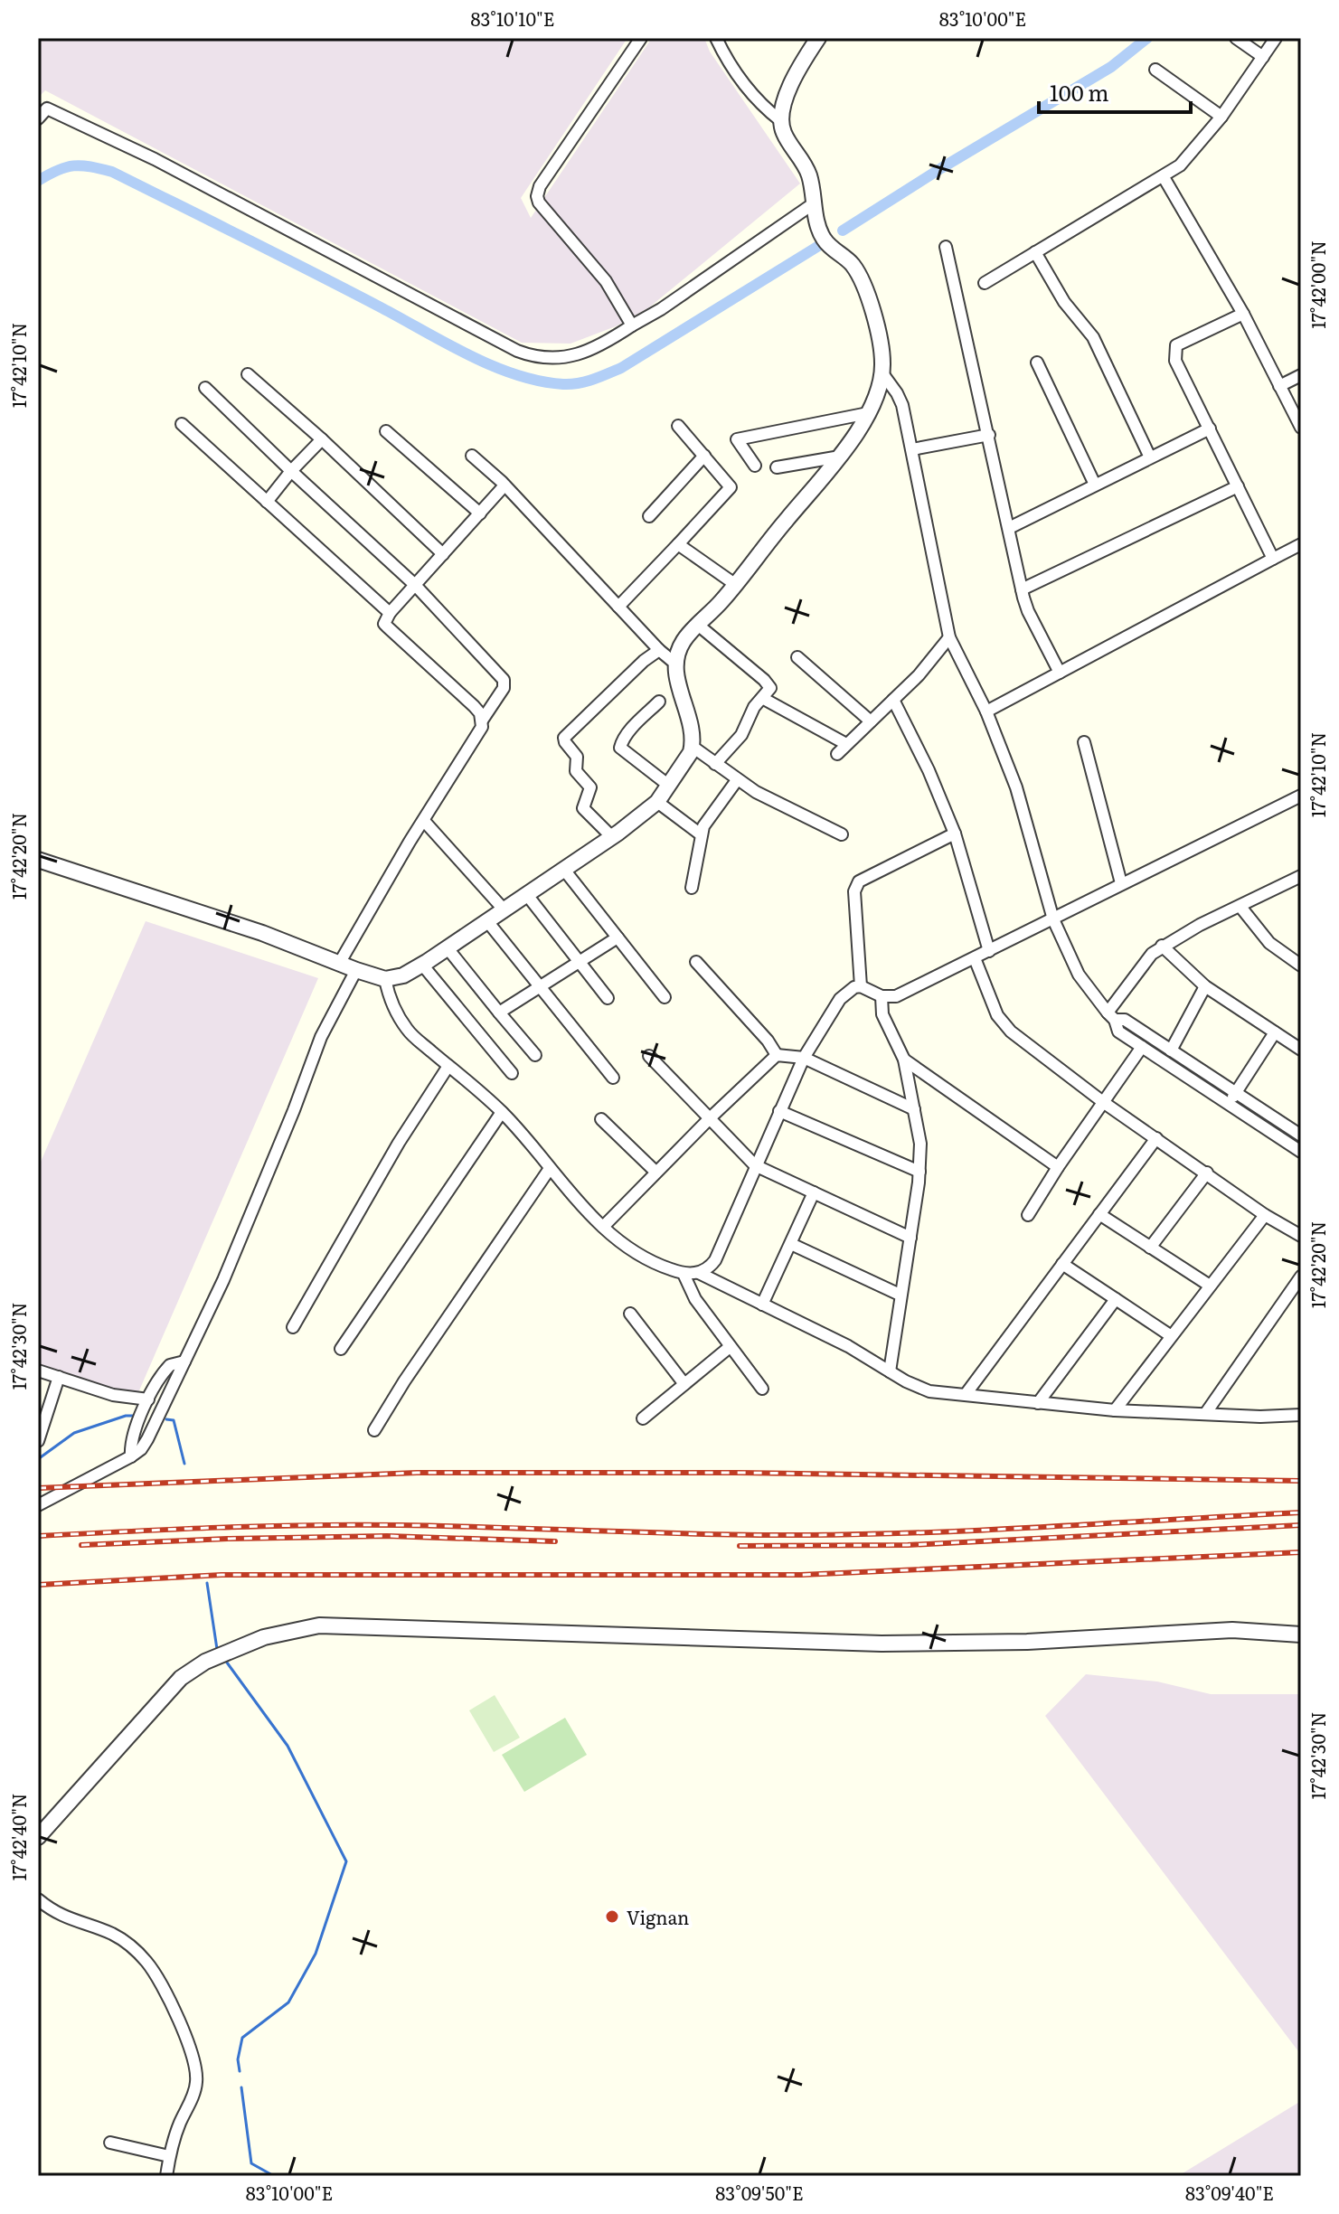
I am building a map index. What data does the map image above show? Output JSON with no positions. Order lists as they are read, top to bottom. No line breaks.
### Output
{"places":["Vignan"],"scale_bar":"100 m","coordinates":["83°10'10\"E","83°10'00\"E","17°42'00\"N","17°42'10\"N","17°42'20\"N","17°42'30\"N","17°42'40\"N","83°09'50\"E","83°09'40\"E"]}
